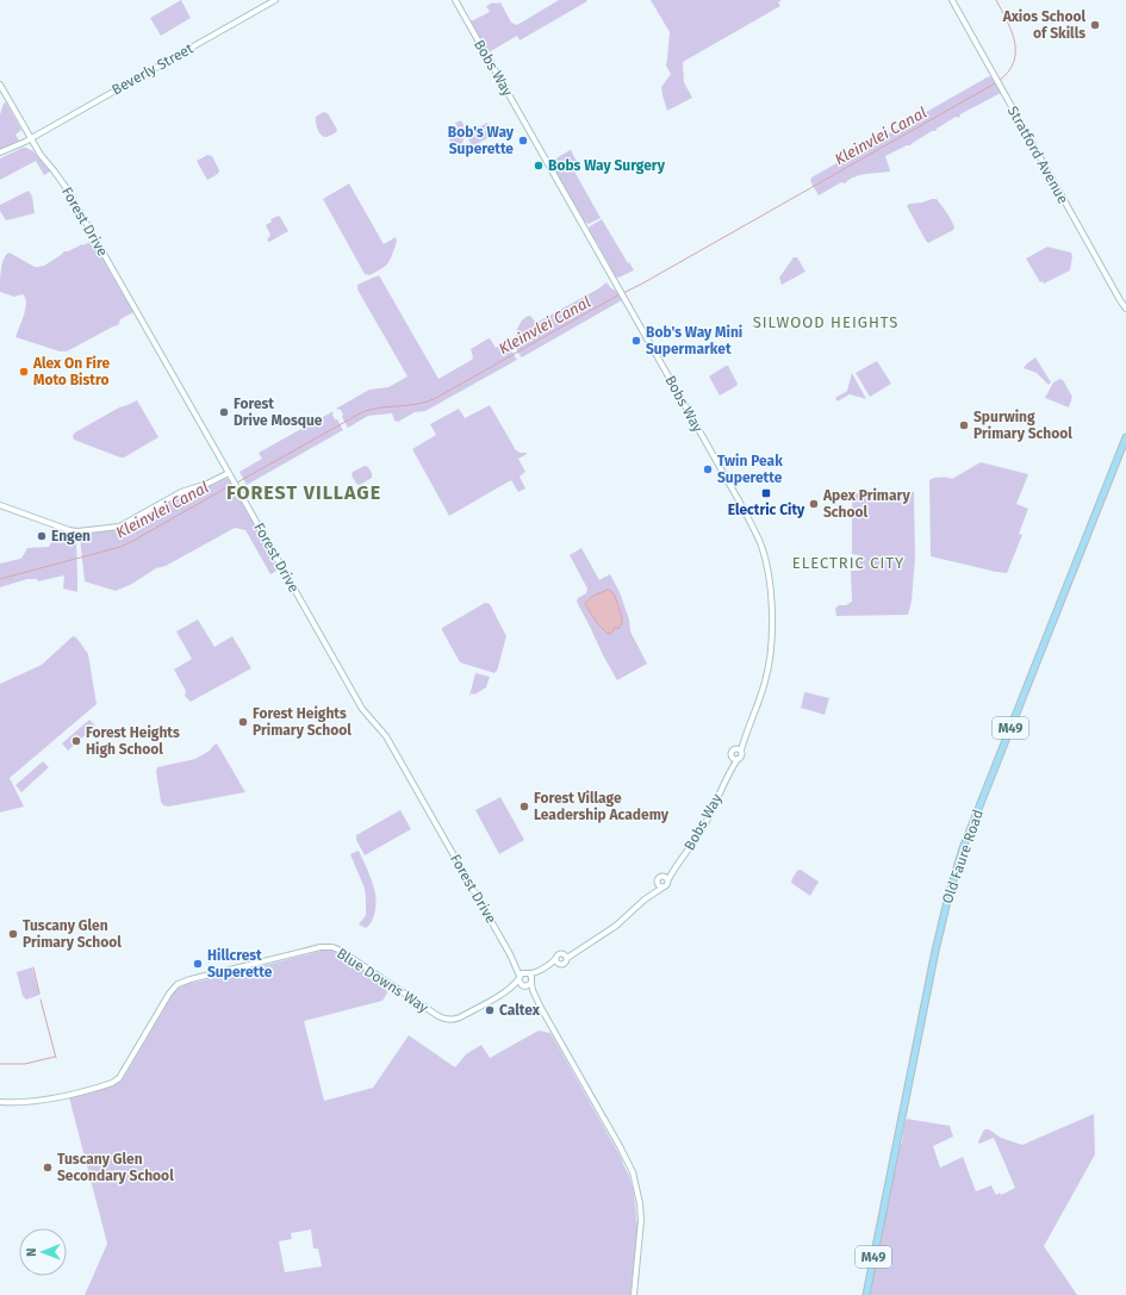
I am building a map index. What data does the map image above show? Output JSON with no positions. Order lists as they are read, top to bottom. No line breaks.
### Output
{"streets":{"main road":["M49","Old Faure Road"],"street":["Bobs Way","Beverly Street","Stratford Avenue","Forest Drive","Blue Downs Way"]},"crossings":[["Beverly Street","Forest Drive"],["Forest Drive","Blue Downs Way"]],"districts":["SILWOOD HEIGHTS","FOREST VILLAGE","ELECTRIC CITY"],"water":["Kleinvlei Canal"],"places":{"other":["Axios School of Skills","Bob's Way Superette","Bobs Way Surgery","Bob's Way Mini Supermarket","Alex On Fire Moto Bistro","Forest Drive Mosque","Spurwing Primary School","Twin Peak Superette","Apex Primary School","Engen","Forest Heights Primary School","Forest Heights High School","Forest Village Leadership Academy","Tuscany Glen Primary School","Hillcrest Superette","Caltex","Tuscany Glen Secondary School"],"transit":["Electric City"]},"north":"left"}
